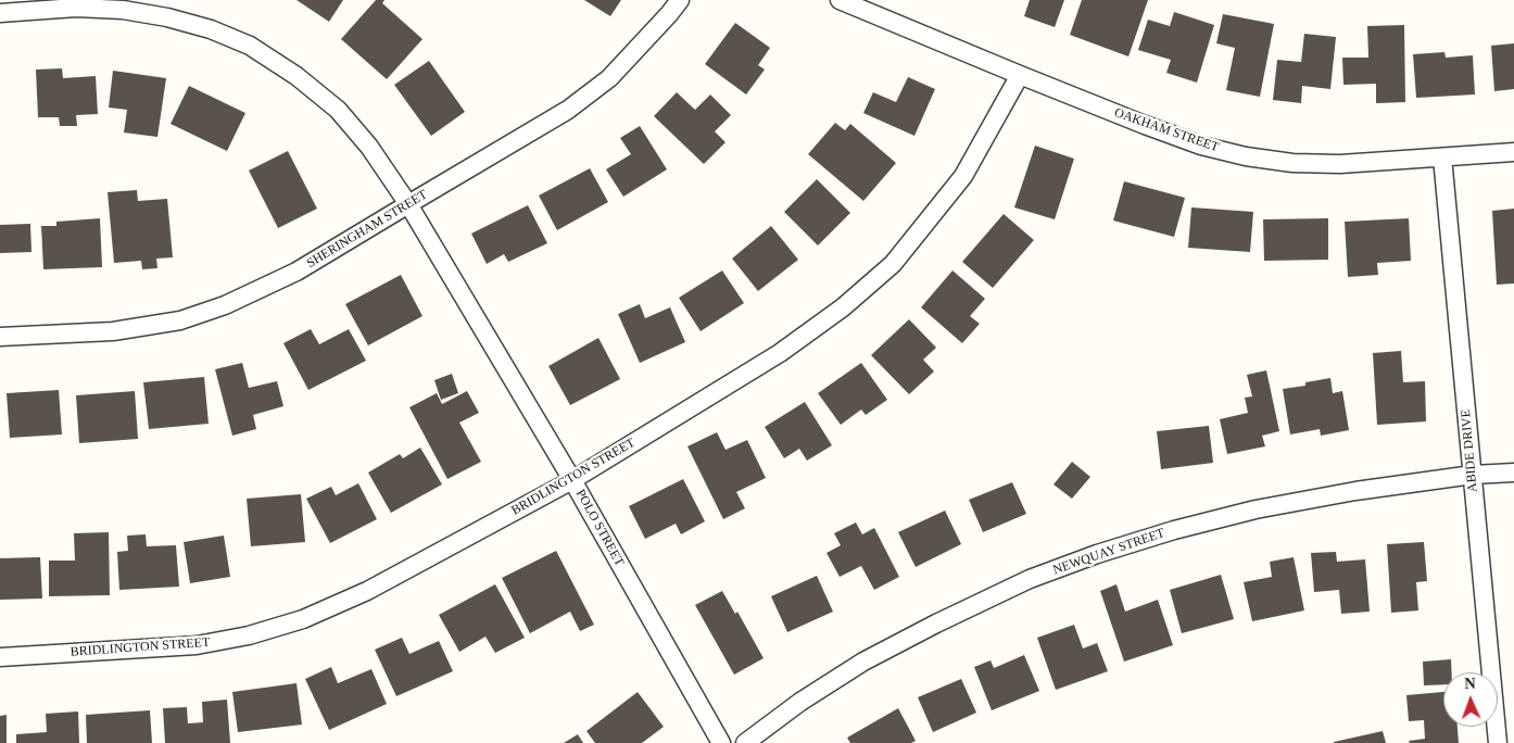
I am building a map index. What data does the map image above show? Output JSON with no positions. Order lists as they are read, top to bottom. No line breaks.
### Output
{"streets":{"street":["OAKHAM STREET","SHERINGHAM STREET","ABIDE DRIVE","BRIDLINGTON STREET","POLO STREET","NEWQUAY STREET"]},"crossings":[["OAKHAM STREET","ABIDE DRIVE"],["OAKHAM STREET","BRIDLINGTON STREET"],["SHERINGHAM STREET","POLO STREET"],["ABIDE DRIVE","NEWQUAY STREET"],["BRIDLINGTON STREET","POLO STREET"]],"north":"top"}
